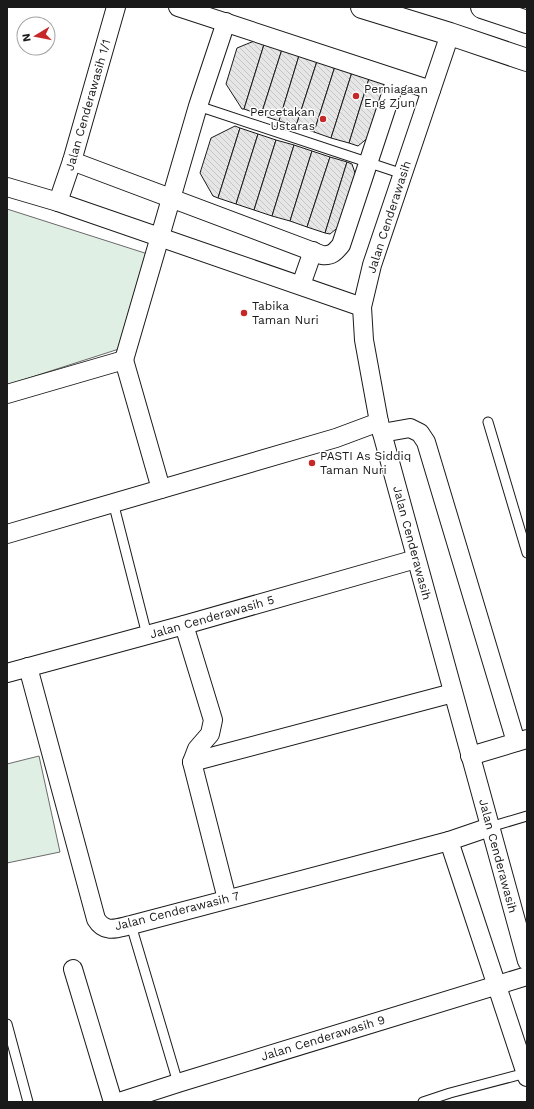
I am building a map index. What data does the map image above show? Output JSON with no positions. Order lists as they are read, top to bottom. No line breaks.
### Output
{"streets":{"street":["Jalan Cenderawasih 1/1","Jalan Cenderawasih","Jalan Cenderawasih 5","Jalan Cenderawasih 7","Jalan Cenderawasih 9"]},"crossings":[["Jalan Cenderawasih","Jalan Cenderawasih 5"],["Jalan Cenderawasih","Jalan Cenderawasih 7"],["Jalan Cenderawasih 5","Jalan Cenderawasih 7"]],"places":["Perniagaan Eng Zjun","Percetakan Ustaras","Tabika Taman Nuri","PASTI As Siddiq Taman Nuri"],"north":"left"}
